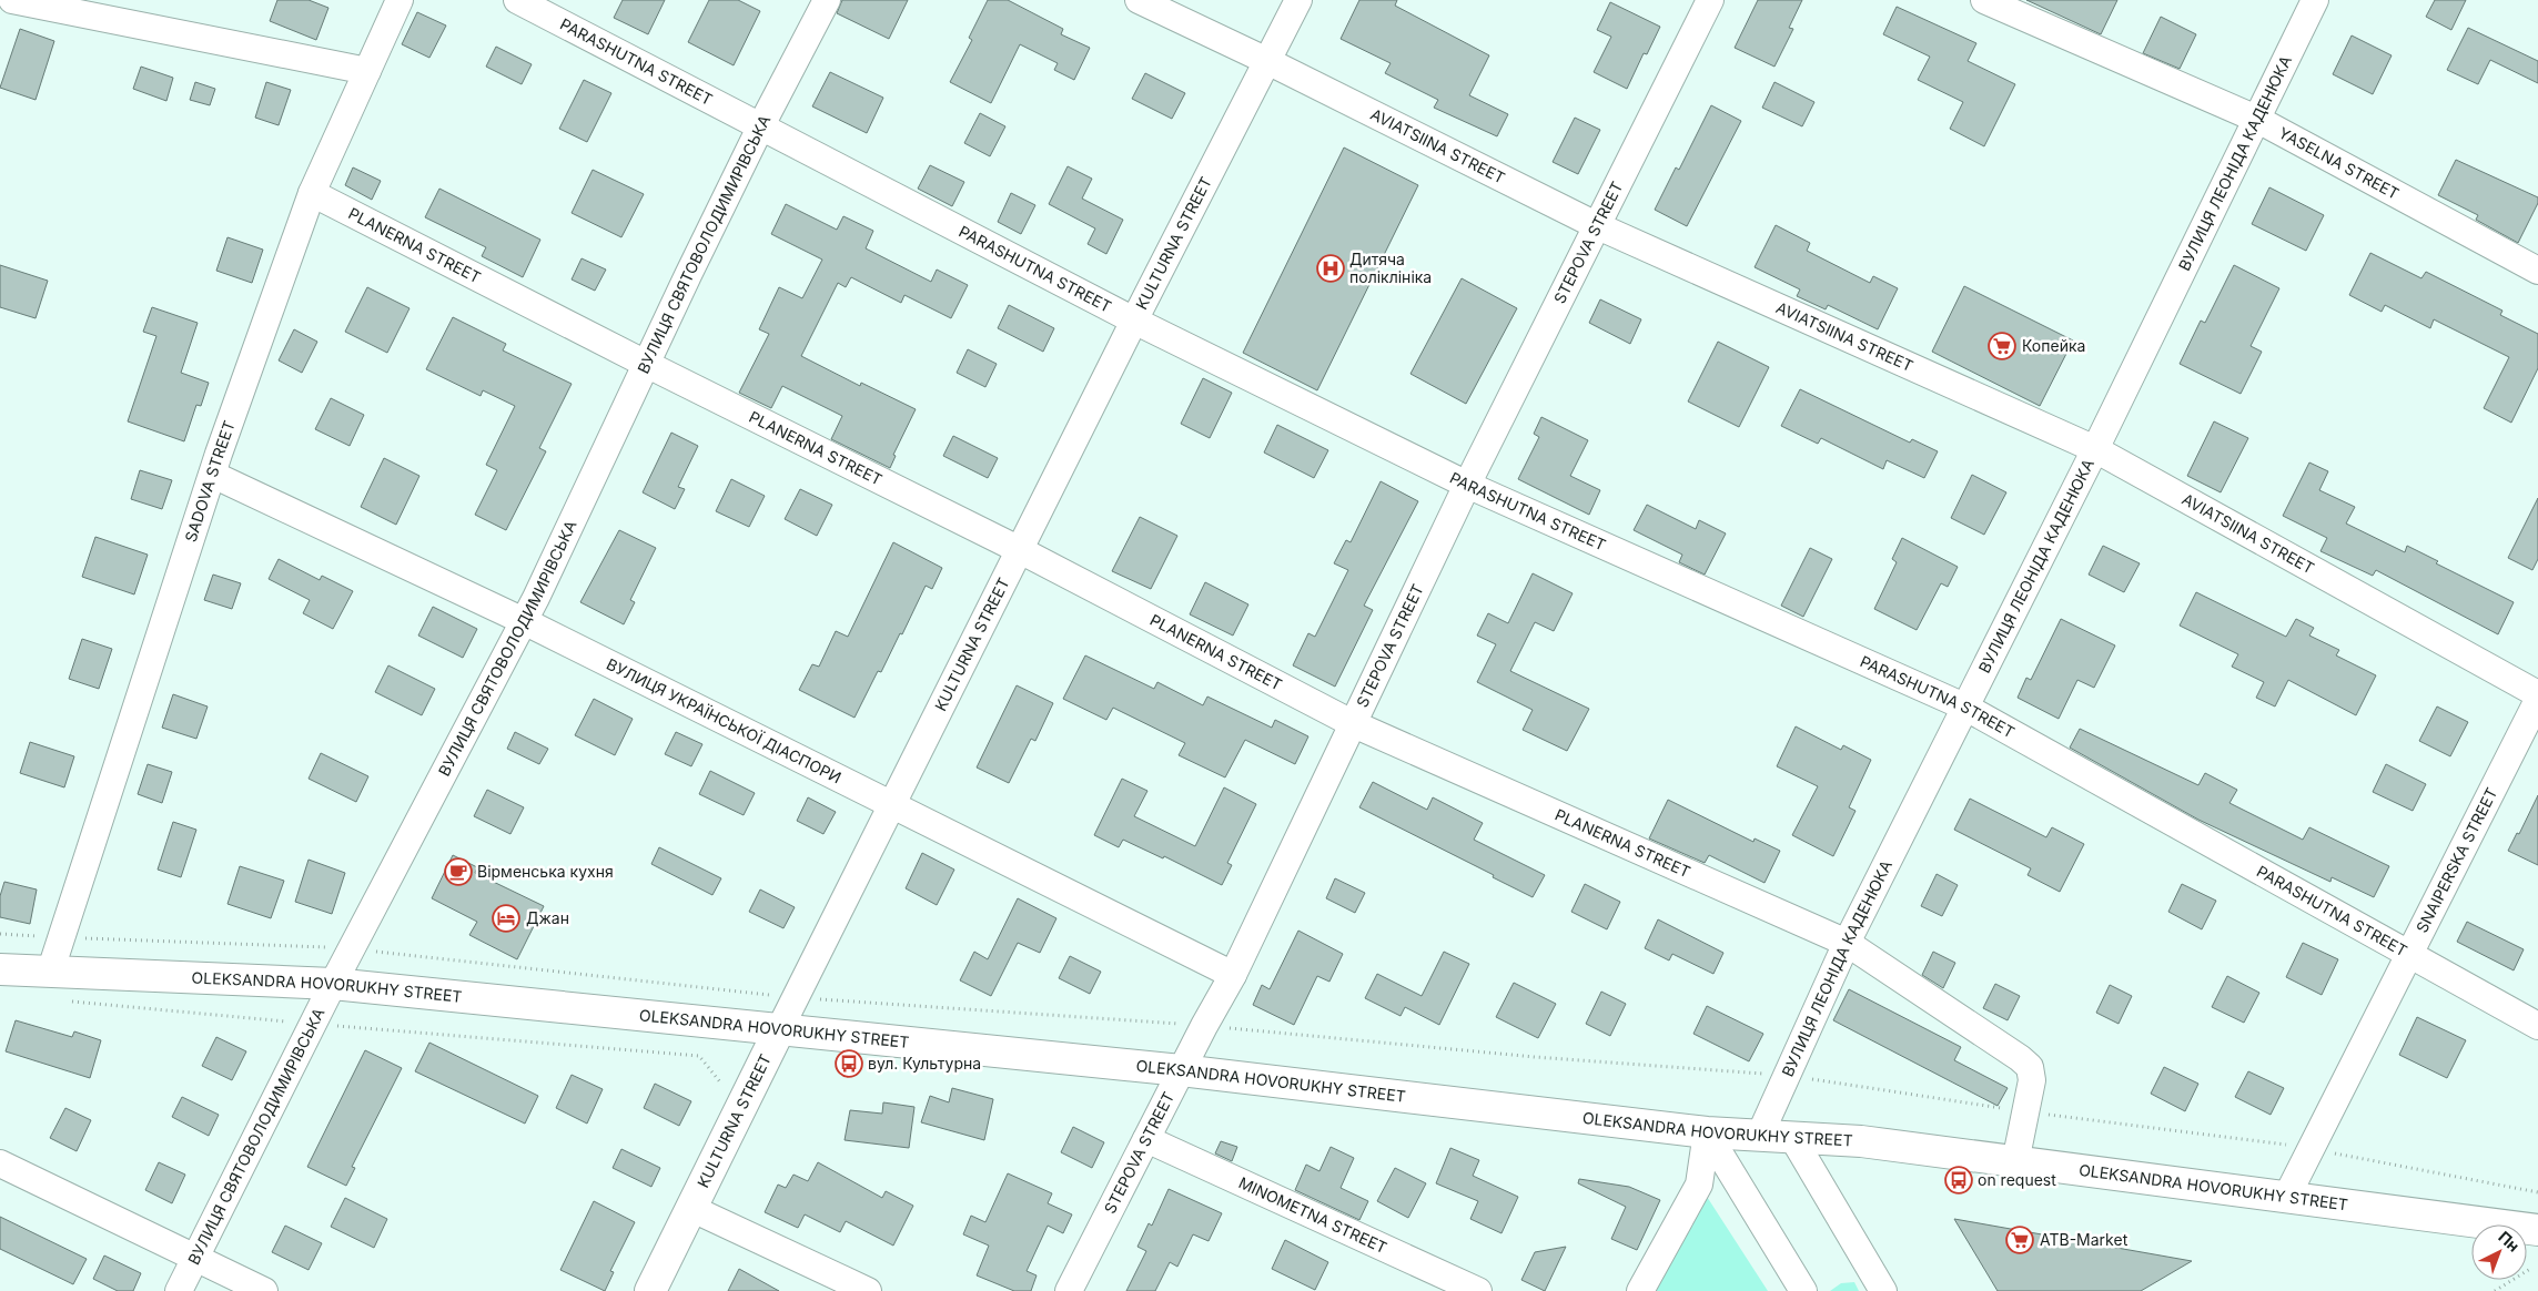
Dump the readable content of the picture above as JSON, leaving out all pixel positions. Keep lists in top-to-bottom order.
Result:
{
  "streets": {
    "main road": ["KULTURNA STREET", "OLEKSANDRA HOVORUKHY STREET"],
    "street": [
      "PARASHUTNA STREET",
      "AVIATSIINA STREET",
      "ВУЛИЦЯ ЛЕОНІДА КАДЕНЮКА",
      "YASELNA STREET",
      "STEPOVA STREET",
      "ВУЛИЦЯ СВЯТОВОЛОДИМИРІВСЬКА",
      "PLANERNA STREET",
      "SADOVA STREET",
      "ВУЛИЦЯ УКРАЇНСЬКОЇ ДІАСПОРИ",
      "SNAIPERSKA STREET",
      "MINOMETNA STREET"
    ]
  },
  "crossings": [
    ["PARASHUTNA STREET", "ВУЛИЦЯ ЛЕОНІДА КАДЕНЮКА"],
    ["PARASHUTNA STREET", "KULTURNA STREET"],
    ["PARASHUTNA STREET", "STEPOVA STREET"],
    ["PARASHUTNA STREET", "ВУЛИЦЯ СВЯТОВОЛОДИМИРІВСЬКА"],
    ["PARASHUTNA STREET", "SNAIPERSKA STREET"],
    ["AVIATSIINA STREET", "ВУЛИЦЯ ЛЕОНІДА КАДЕНЮКА"],
    ["AVIATSIINA STREET", "KULTURNA STREET"],
    ["AVIATSIINA STREET", "STEPOVA STREET"],
    ["ВУЛИЦЯ ЛЕОНІДА КАДЕНЮКА", "YASELNA STREET"],
    ["ВУЛИЦЯ ЛЕОНІДА КАДЕНЮКА", "PLANERNA STREET"],
    ["ВУЛИЦЯ ЛЕОНІДА КАДЕНЮКА", "OLEKSANDRA HOVORUKHY STREET"],
    ["KULTURNA STREET", "PLANERNA STREET"],
    ["KULTURNA STREET", "ВУЛИЦЯ УКРАЇНСЬКОЇ ДІАСПОРИ"],
    ["KULTURNA STREET", "OLEKSANDRA HOVORUKHY STREET"],
    ["STEPOVA STREET", "PLANERNA STREET"],
    ["STEPOVA STREET", "ВУЛИЦЯ УКРАЇНСЬКОЇ ДІАСПОРИ"],
    ["STEPOVA STREET", "OLEKSANDRA HOVORUKHY STREET"],
    ["STEPOVA STREET", "MINOMETNA STREET"],
    ["ВУЛИЦЯ СВЯТОВОЛОДИМИРІВСЬКА", "PLANERNA STREET"],
    ["ВУЛИЦЯ СВЯТОВОЛОДИМИРІВСЬКА", "ВУЛИЦЯ УКРАЇНСЬКОЇ ДІАСПОРИ"],
    ["ВУЛИЦЯ СВЯТОВОЛОДИМИРІВСЬКА", "OLEKSANDRA HOVORUKHY STREET"],
    ["PLANERNA STREET", "SADOVA STREET"],
    ["PLANERNA STREET", "OLEKSANDRA HOVORUKHY STREET"],
    ["SADOVA STREET", "ВУЛИЦЯ УКРАЇНСЬКОЇ ДІАСПОРИ"],
    ["SADOVA STREET", "OLEKSANDRA HOVORUKHY STREET"],
    ["SNAIPERSKA STREET", "OLEKSANDRA HOVORUKHY STREET"]
  ],
  "places": {
    "hospital": ["Дитяча поліклініка"],
    "supermarket": ["Копейка", "ATB-Market"],
    "cafe": ["Вірменська кухня"],
    "hotel": ["Джан"],
    "bus stop": ["вул. Культурна", "on request"]
  },
  "north": "top right"
}
